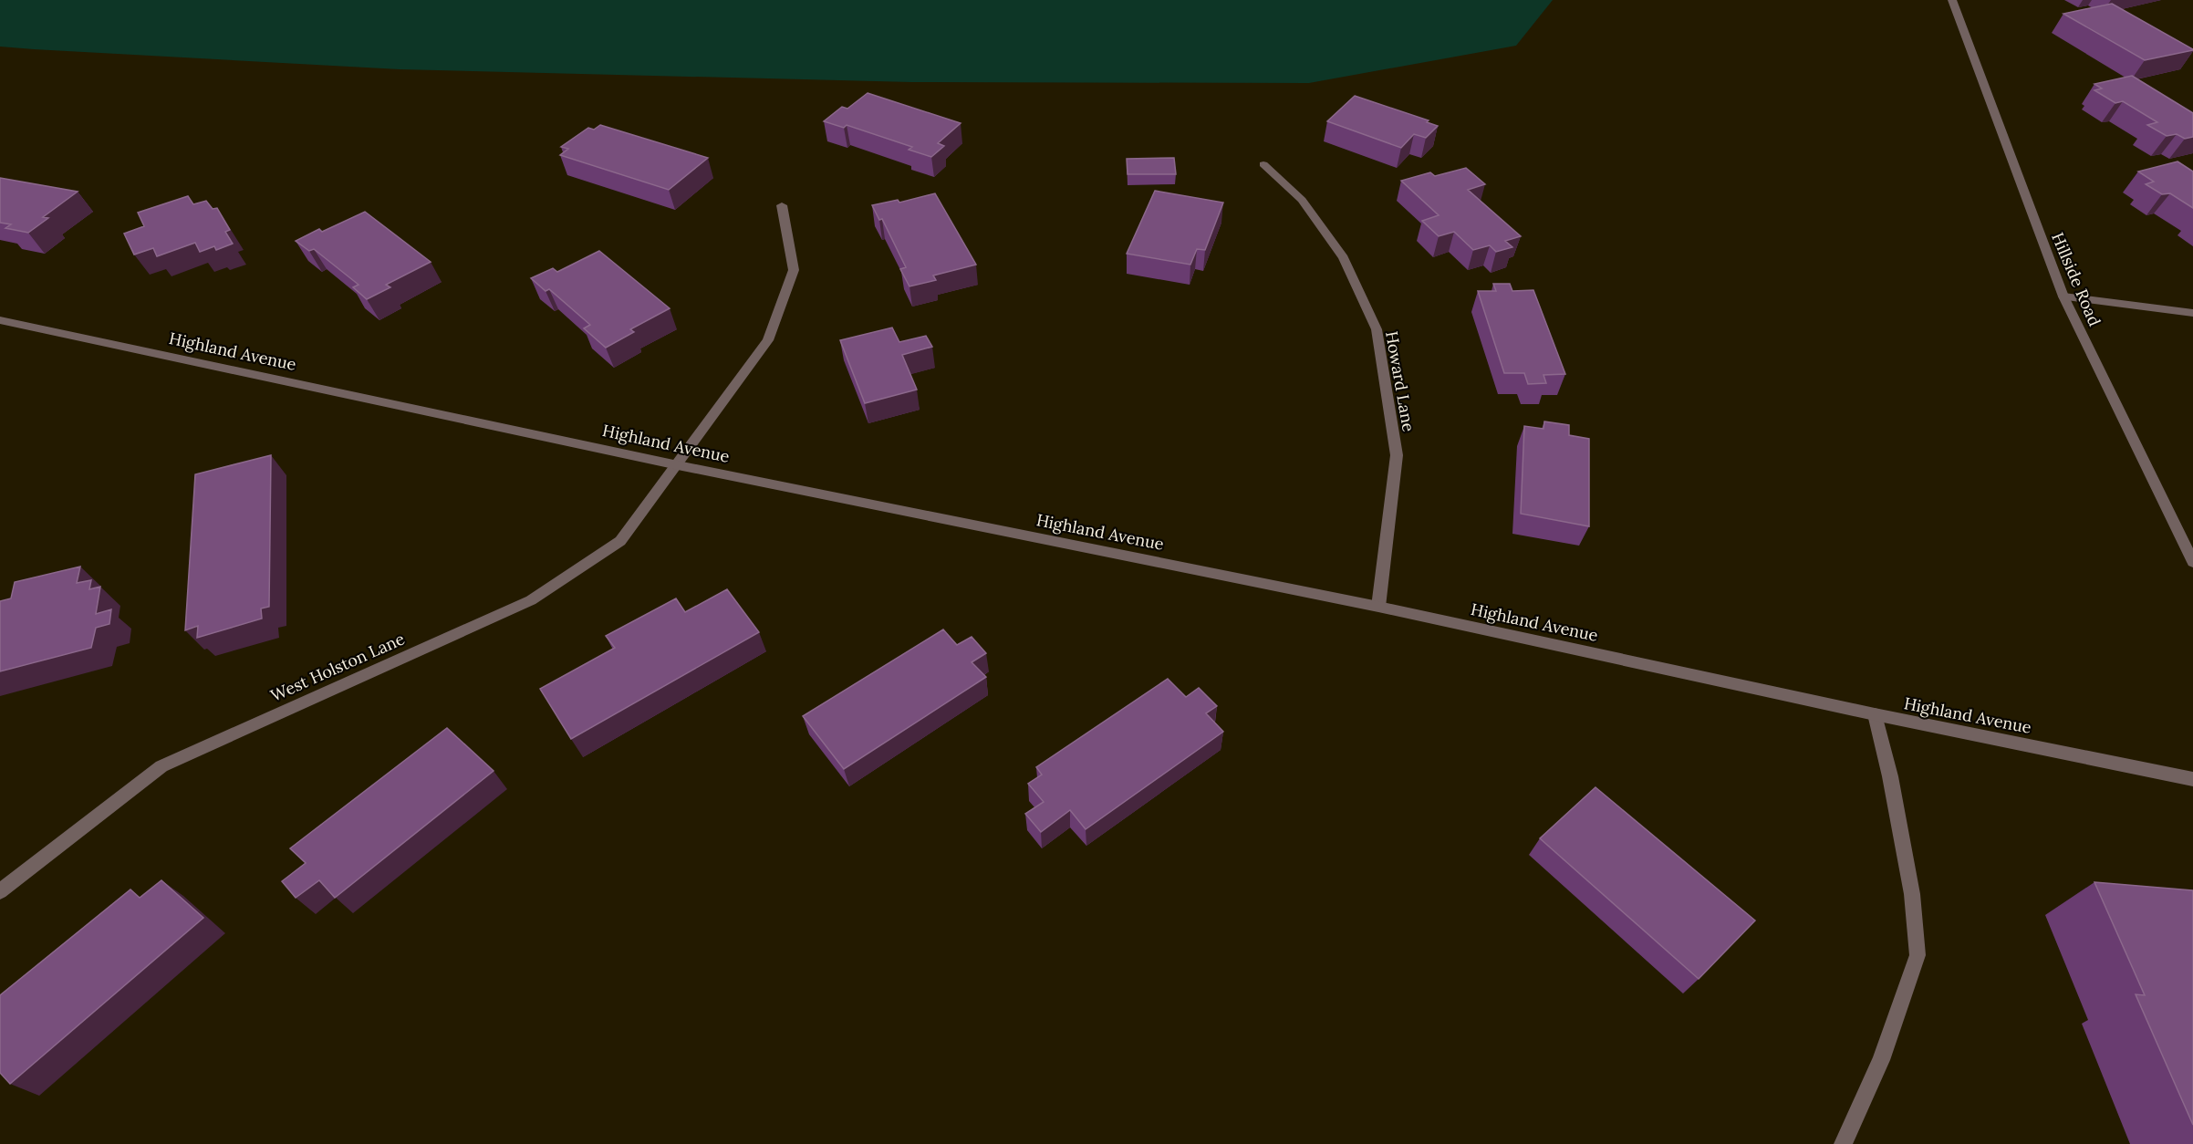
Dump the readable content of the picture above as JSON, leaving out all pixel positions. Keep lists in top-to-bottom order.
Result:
{
  "streets": {
    "street": [
      "Hillside Road",
      "Highland Avenue",
      "Howard Lane",
      "West Holston Lane"
    ]
  },
  "crossings": [
    ["Highland Avenue", "Howard Lane"],
    ["Highland Avenue", "West Holston Lane"]
  ]
}
